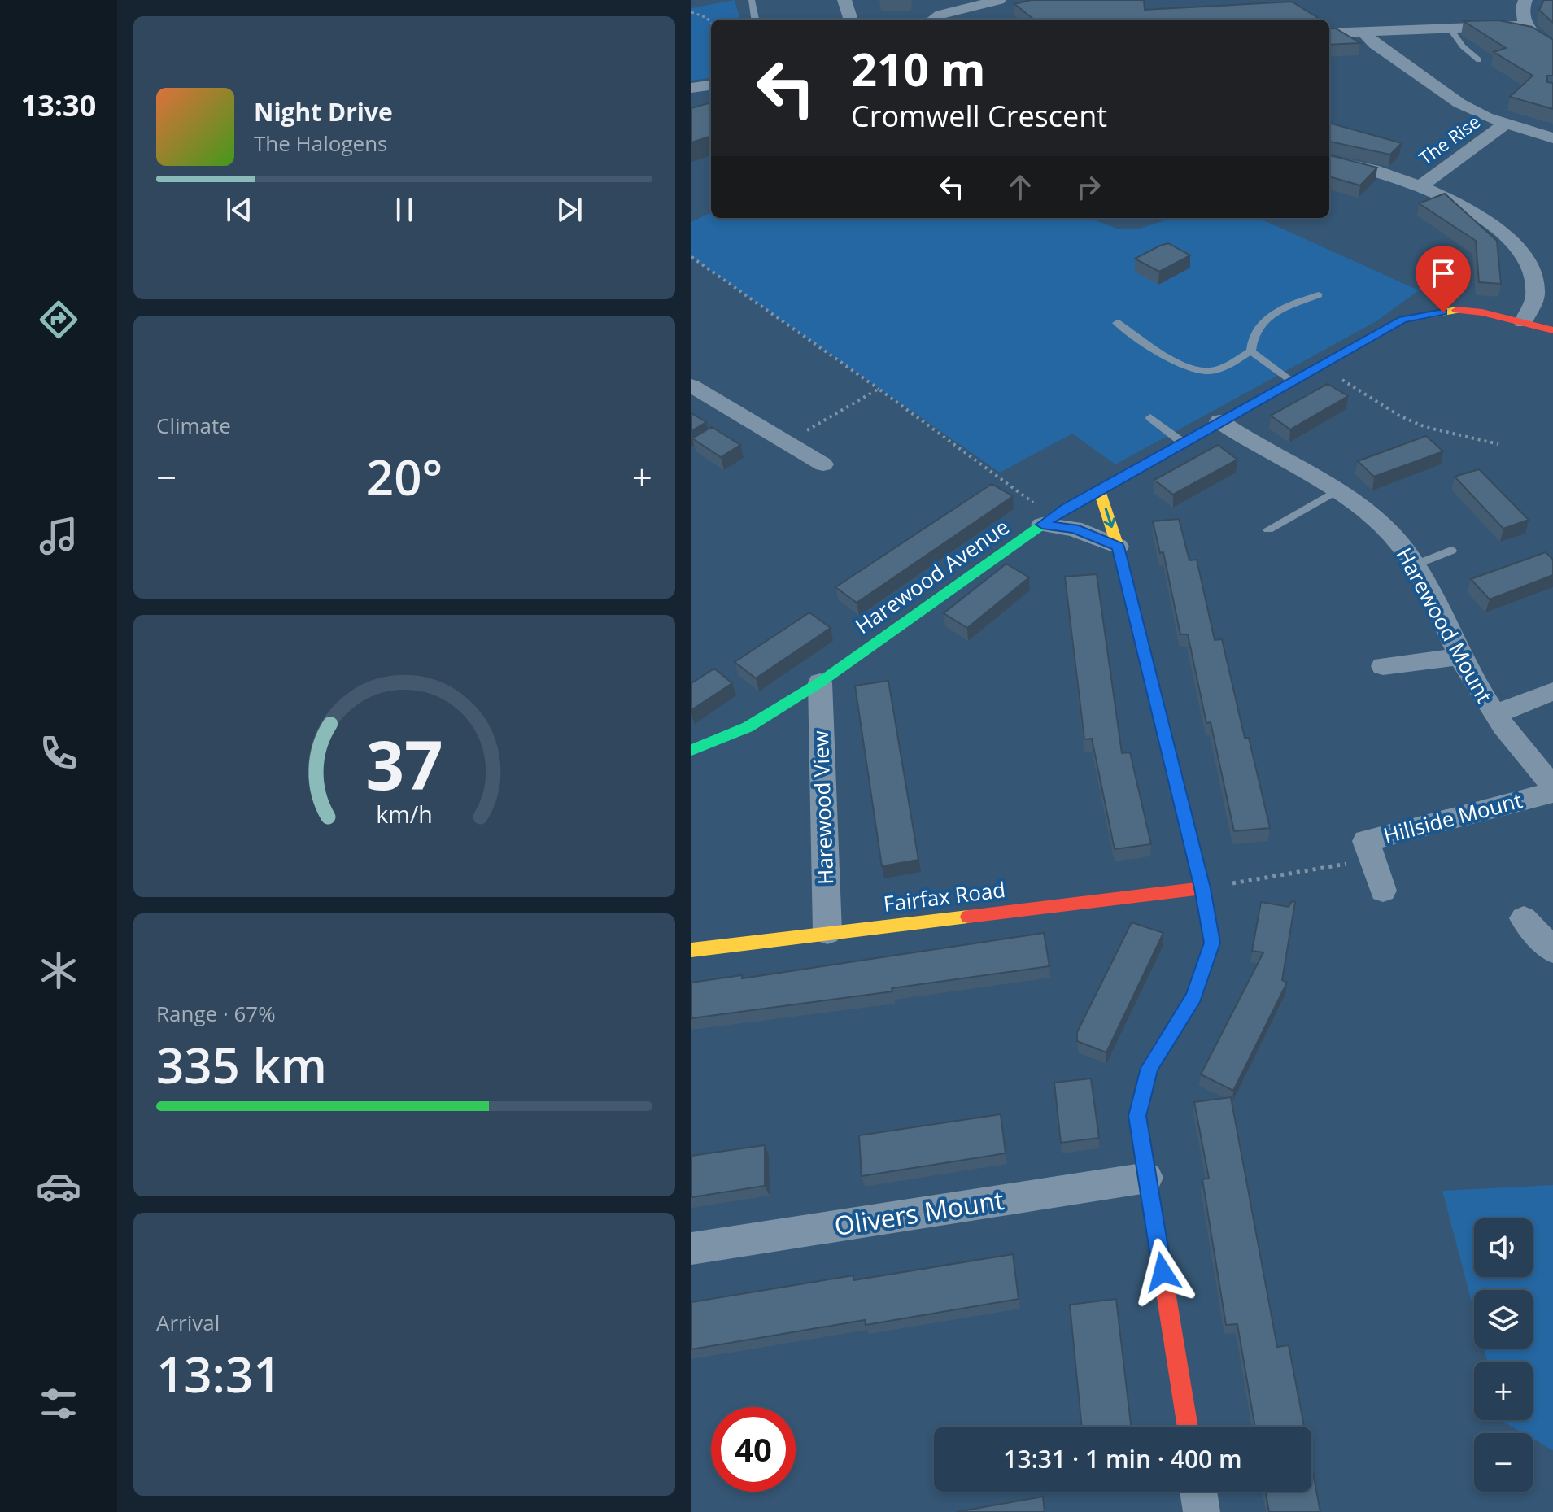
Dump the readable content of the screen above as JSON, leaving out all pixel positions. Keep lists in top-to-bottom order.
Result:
{
  "streets": {
    "street": [
      "The Rise",
      "Harewood Avenue",
      "Harewood Mount",
      "Harewood View",
      "Hillside Mount",
      "Fairfax Road",
      "Olivers Mount"
    ]
  },
  "crossings": [
    ["Harewood Avenue", "Harewood Mount"],
    ["Harewood Avenue", "Harewood View"],
    ["Harewood View", "Fairfax Road"]
  ],
  "page": {
    "tabs": "13:30",
    "turn": ["210 m", "Cromwell Crescent"],
    "song": ["Night Drive", "The Halogens"],
    "tile": [
      "Climate",
      ["Range · 67%", "335 km"],
      ["Arrival", "13:31"]
    ],
    "heat": ["−", "20°", "+"],
    "map_buttons": ["+", "−"],
    "limit": "40",
    "trip": "13:31 · 1 min · 400 m",
    "gauge": ["37", "km/h"]
  }
}
